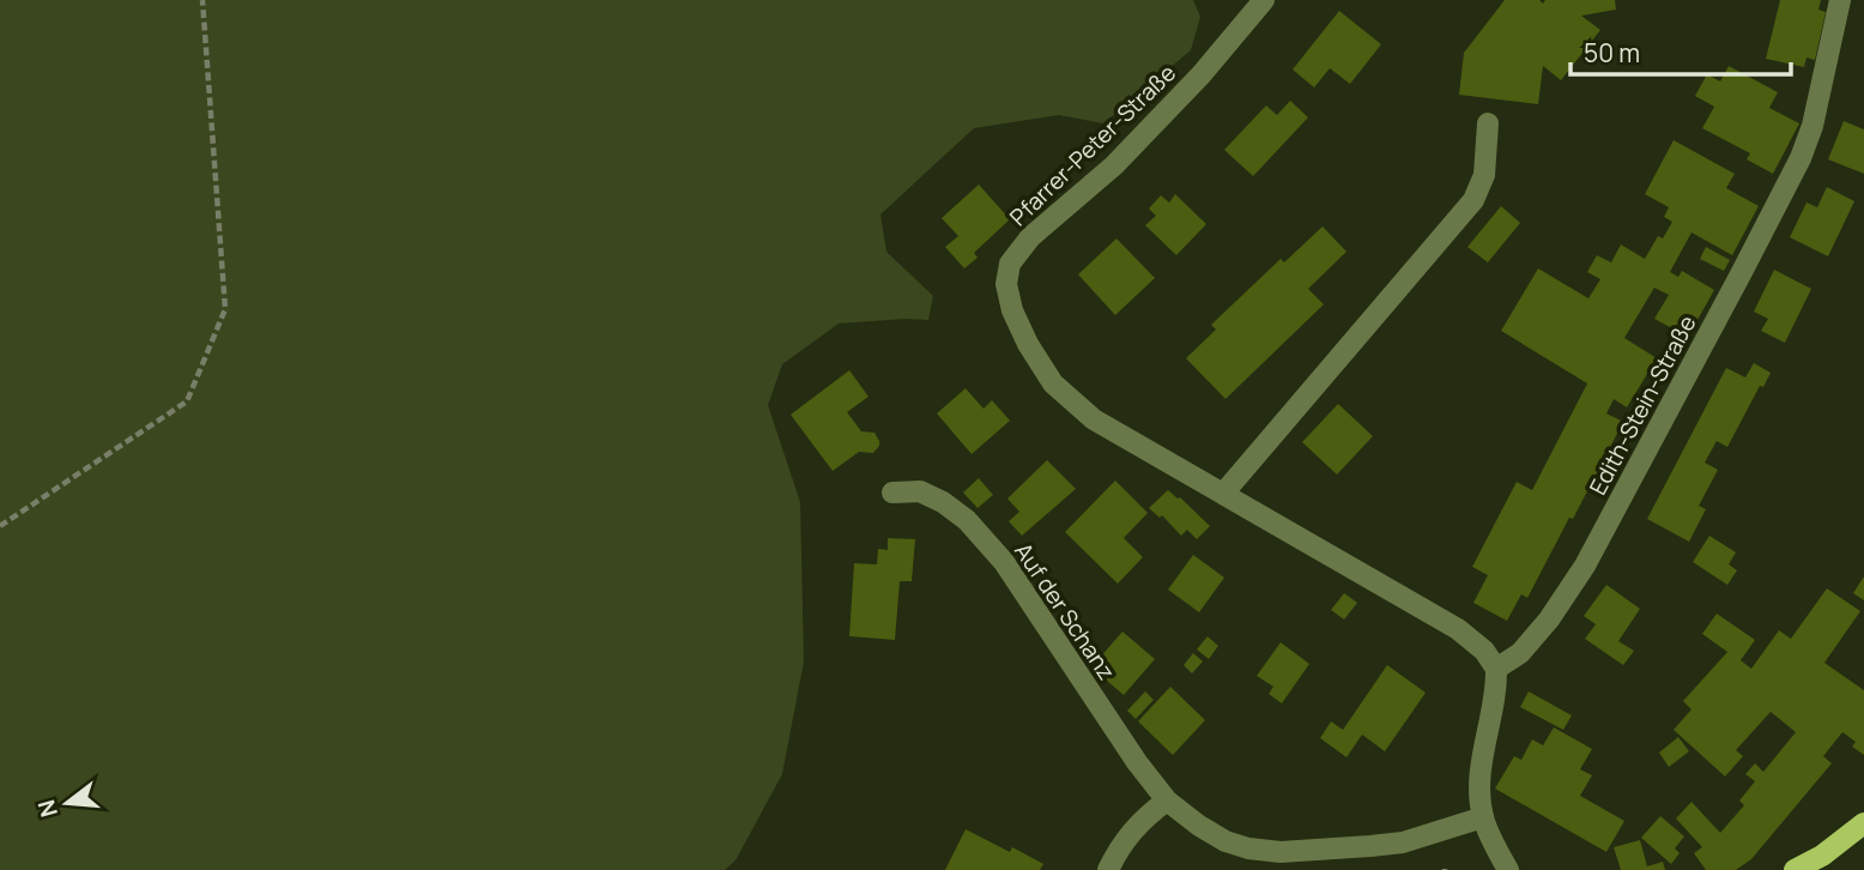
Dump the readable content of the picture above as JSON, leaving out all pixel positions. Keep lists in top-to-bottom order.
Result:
{
  "streets": {
    "street": ["Pfarrer-Peter-Straße", "Edith-Stein-Straße", "Auf der Schanz"]
  },
  "crossings": [
    ["Pfarrer-Peter-Straße", "Edith-Stein-Straße"]
  ],
  "scale_bar": "50 m",
  "north": "left"
}
